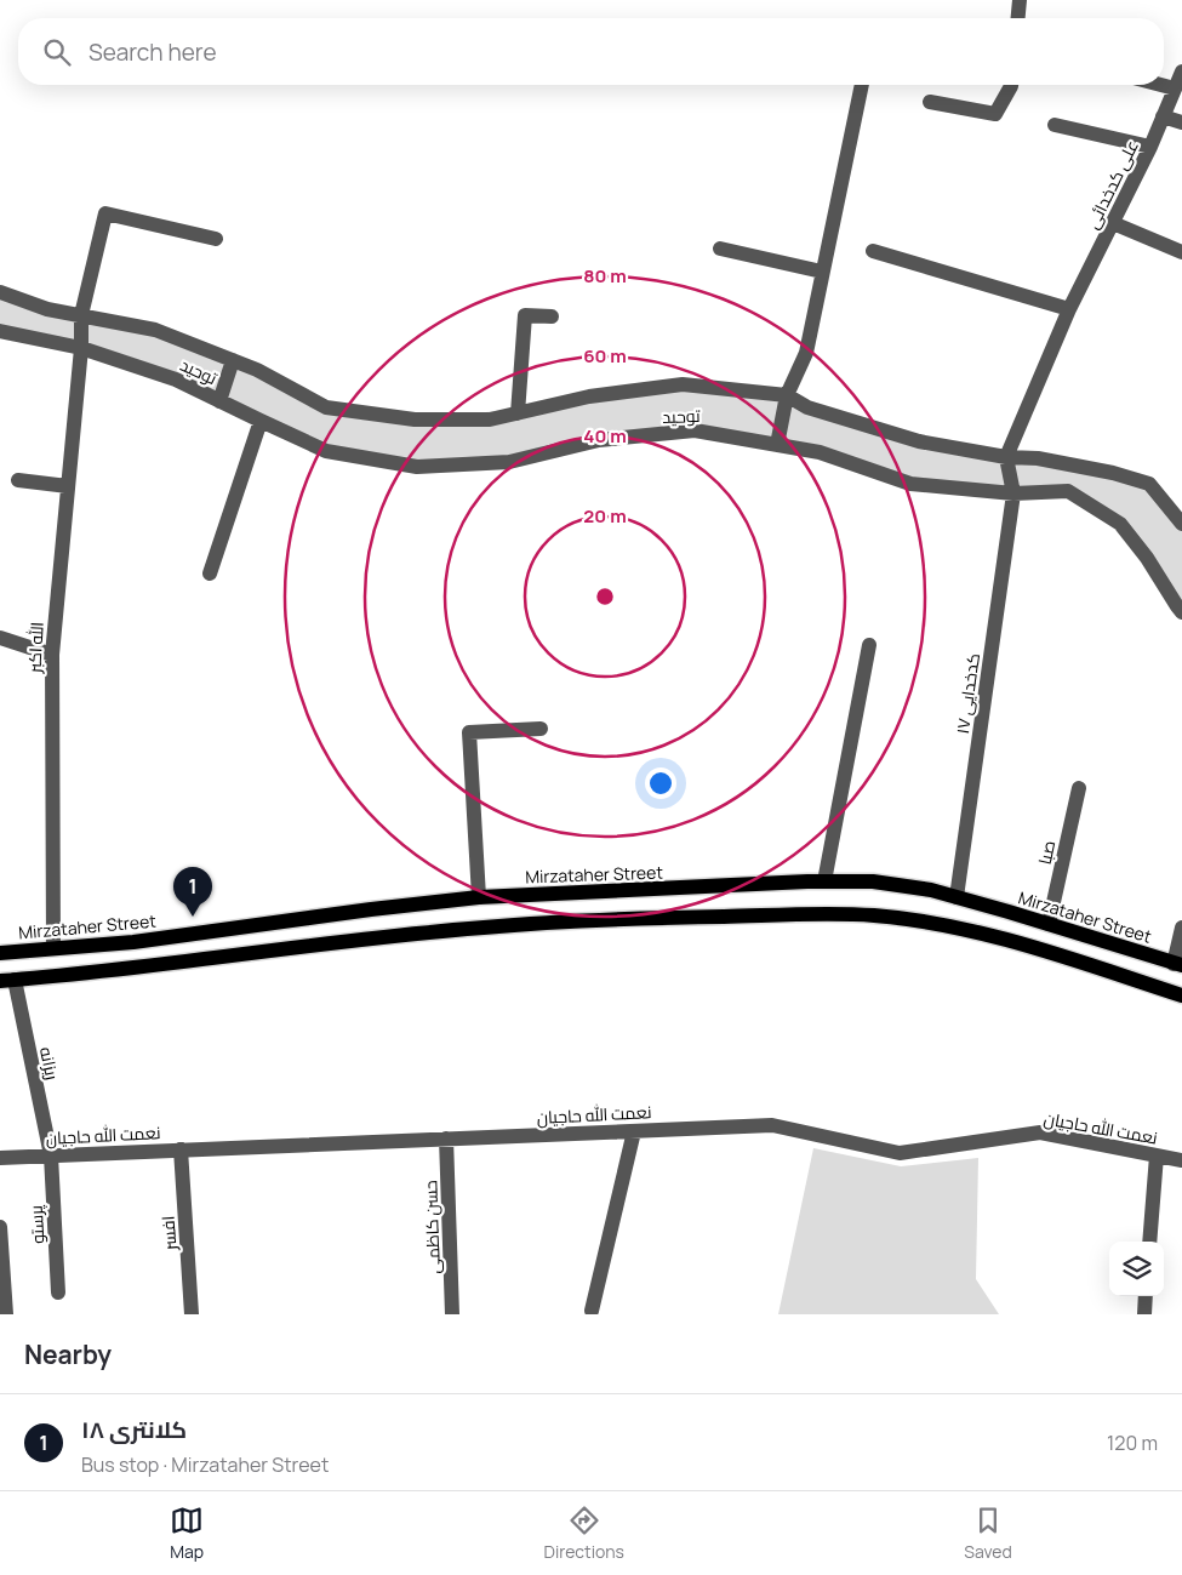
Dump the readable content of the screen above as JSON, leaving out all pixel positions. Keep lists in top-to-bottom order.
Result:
{
  "streets": {
    "main road": ["Mirzataher Street"],
    "street": [
      "علی کدخدائی",
      "توحید",
      "الله اکبر",
      "کدخدایی ۱۷",
      "صبا",
      "ریزانه",
      "نعمت الله حاجیان",
      "پرستو",
      "حسن کاظمی",
      "افسر"
    ]
  },
  "crossings": [
    ["علی کدخدائی", "توحید"],
    ["علی کدخدائی", "کدخدایی ۱۷"],
    ["توحید", "الله اکبر"],
    ["توحید", "کدخدایی ۱۷"],
    ["الله اکبر", "Mirzataher Street"],
    ["کدخدایی ۱۷", "Mirzataher Street"],
    ["صبا", "Mirzataher Street"],
    ["ریزانه", "نعمت الله حاجیان"],
    ["ریزانه", "پرستو"],
    ["نعمت الله حاجیان", "پرستو"],
    ["نعمت الله حاجیان", "حسن کاظمی"],
    ["نعمت الله حاجیان", "افسر"]
  ],
  "page": {
    "search": "Search here",
    "pins": "1",
    "heading": "Nearby",
    "list": [
      {
        "mark": "1",
        "name": "کلانتری ۱۸",
        "note": "Bus stop · Mirzataher Street",
        "value": "120 m"
      }
    ],
    "nav": ["Map", "Directions", "Saved"]
  },
  "rings": [
    "80 m",
    "60 m",
    "40 m",
    "20 m"
  ]
}
